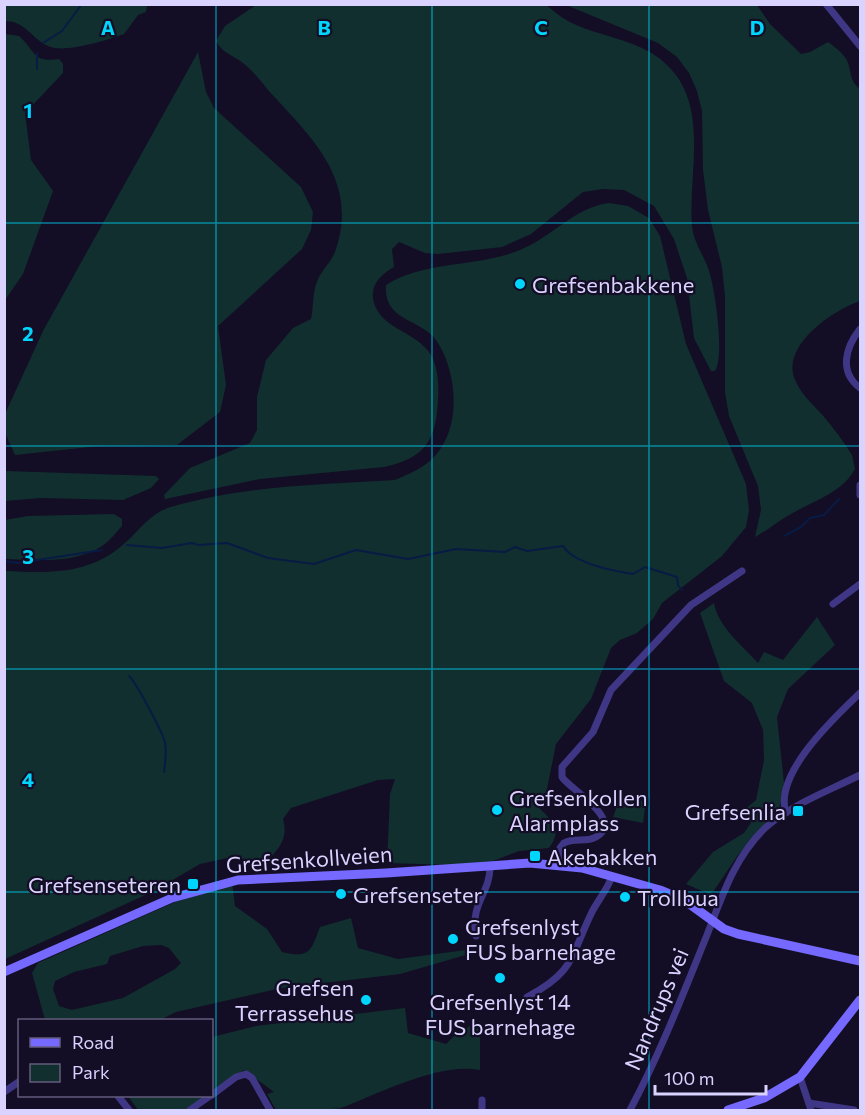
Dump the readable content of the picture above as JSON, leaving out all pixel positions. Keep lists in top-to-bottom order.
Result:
{
  "streets": {
    "street": ["Grefsenkollveien", "Nandrups vei"]
  },
  "crossings": [
    ["Grefsenkollveien", "Nandrups vei"]
  ],
  "places": {
    "other": [
      "Grefsenbakkene",
      "Grefsenkollen Alarmplass",
      "Grefsenseter",
      "Trollbua",
      "Grefsenlyst FUS barnehage",
      "Grefsenlyst 14 FUS barnehage",
      "Grefsen Terrassehus"
    ],
    "transit": ["Grefsenlia", "Akebakken", "Grefsenseteren"]
  },
  "legend": ["Road", "Park"],
  "scale_bar": "100 m",
  "grid": {
    "columns": [
      "A",
      "B",
      "C",
      "D"
    ],
    "rows": [
      "1",
      "2",
      "3",
      "4"
    ]
  }
}
